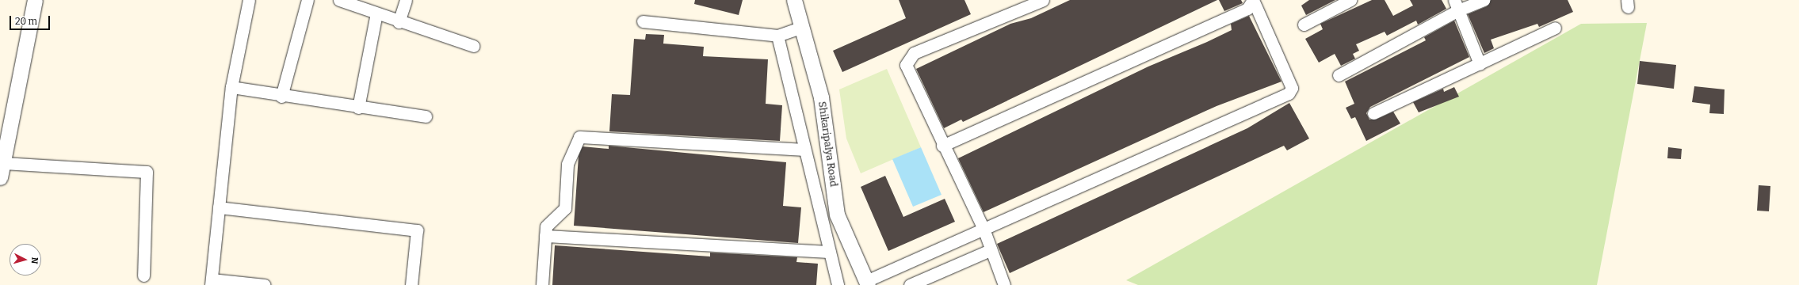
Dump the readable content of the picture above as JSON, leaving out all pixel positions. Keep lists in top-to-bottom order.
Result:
{
  "streets": {
    "street": ["Shikaripalya Road"]
  },
  "scale_bar": "20 m",
  "north": "right"
}
